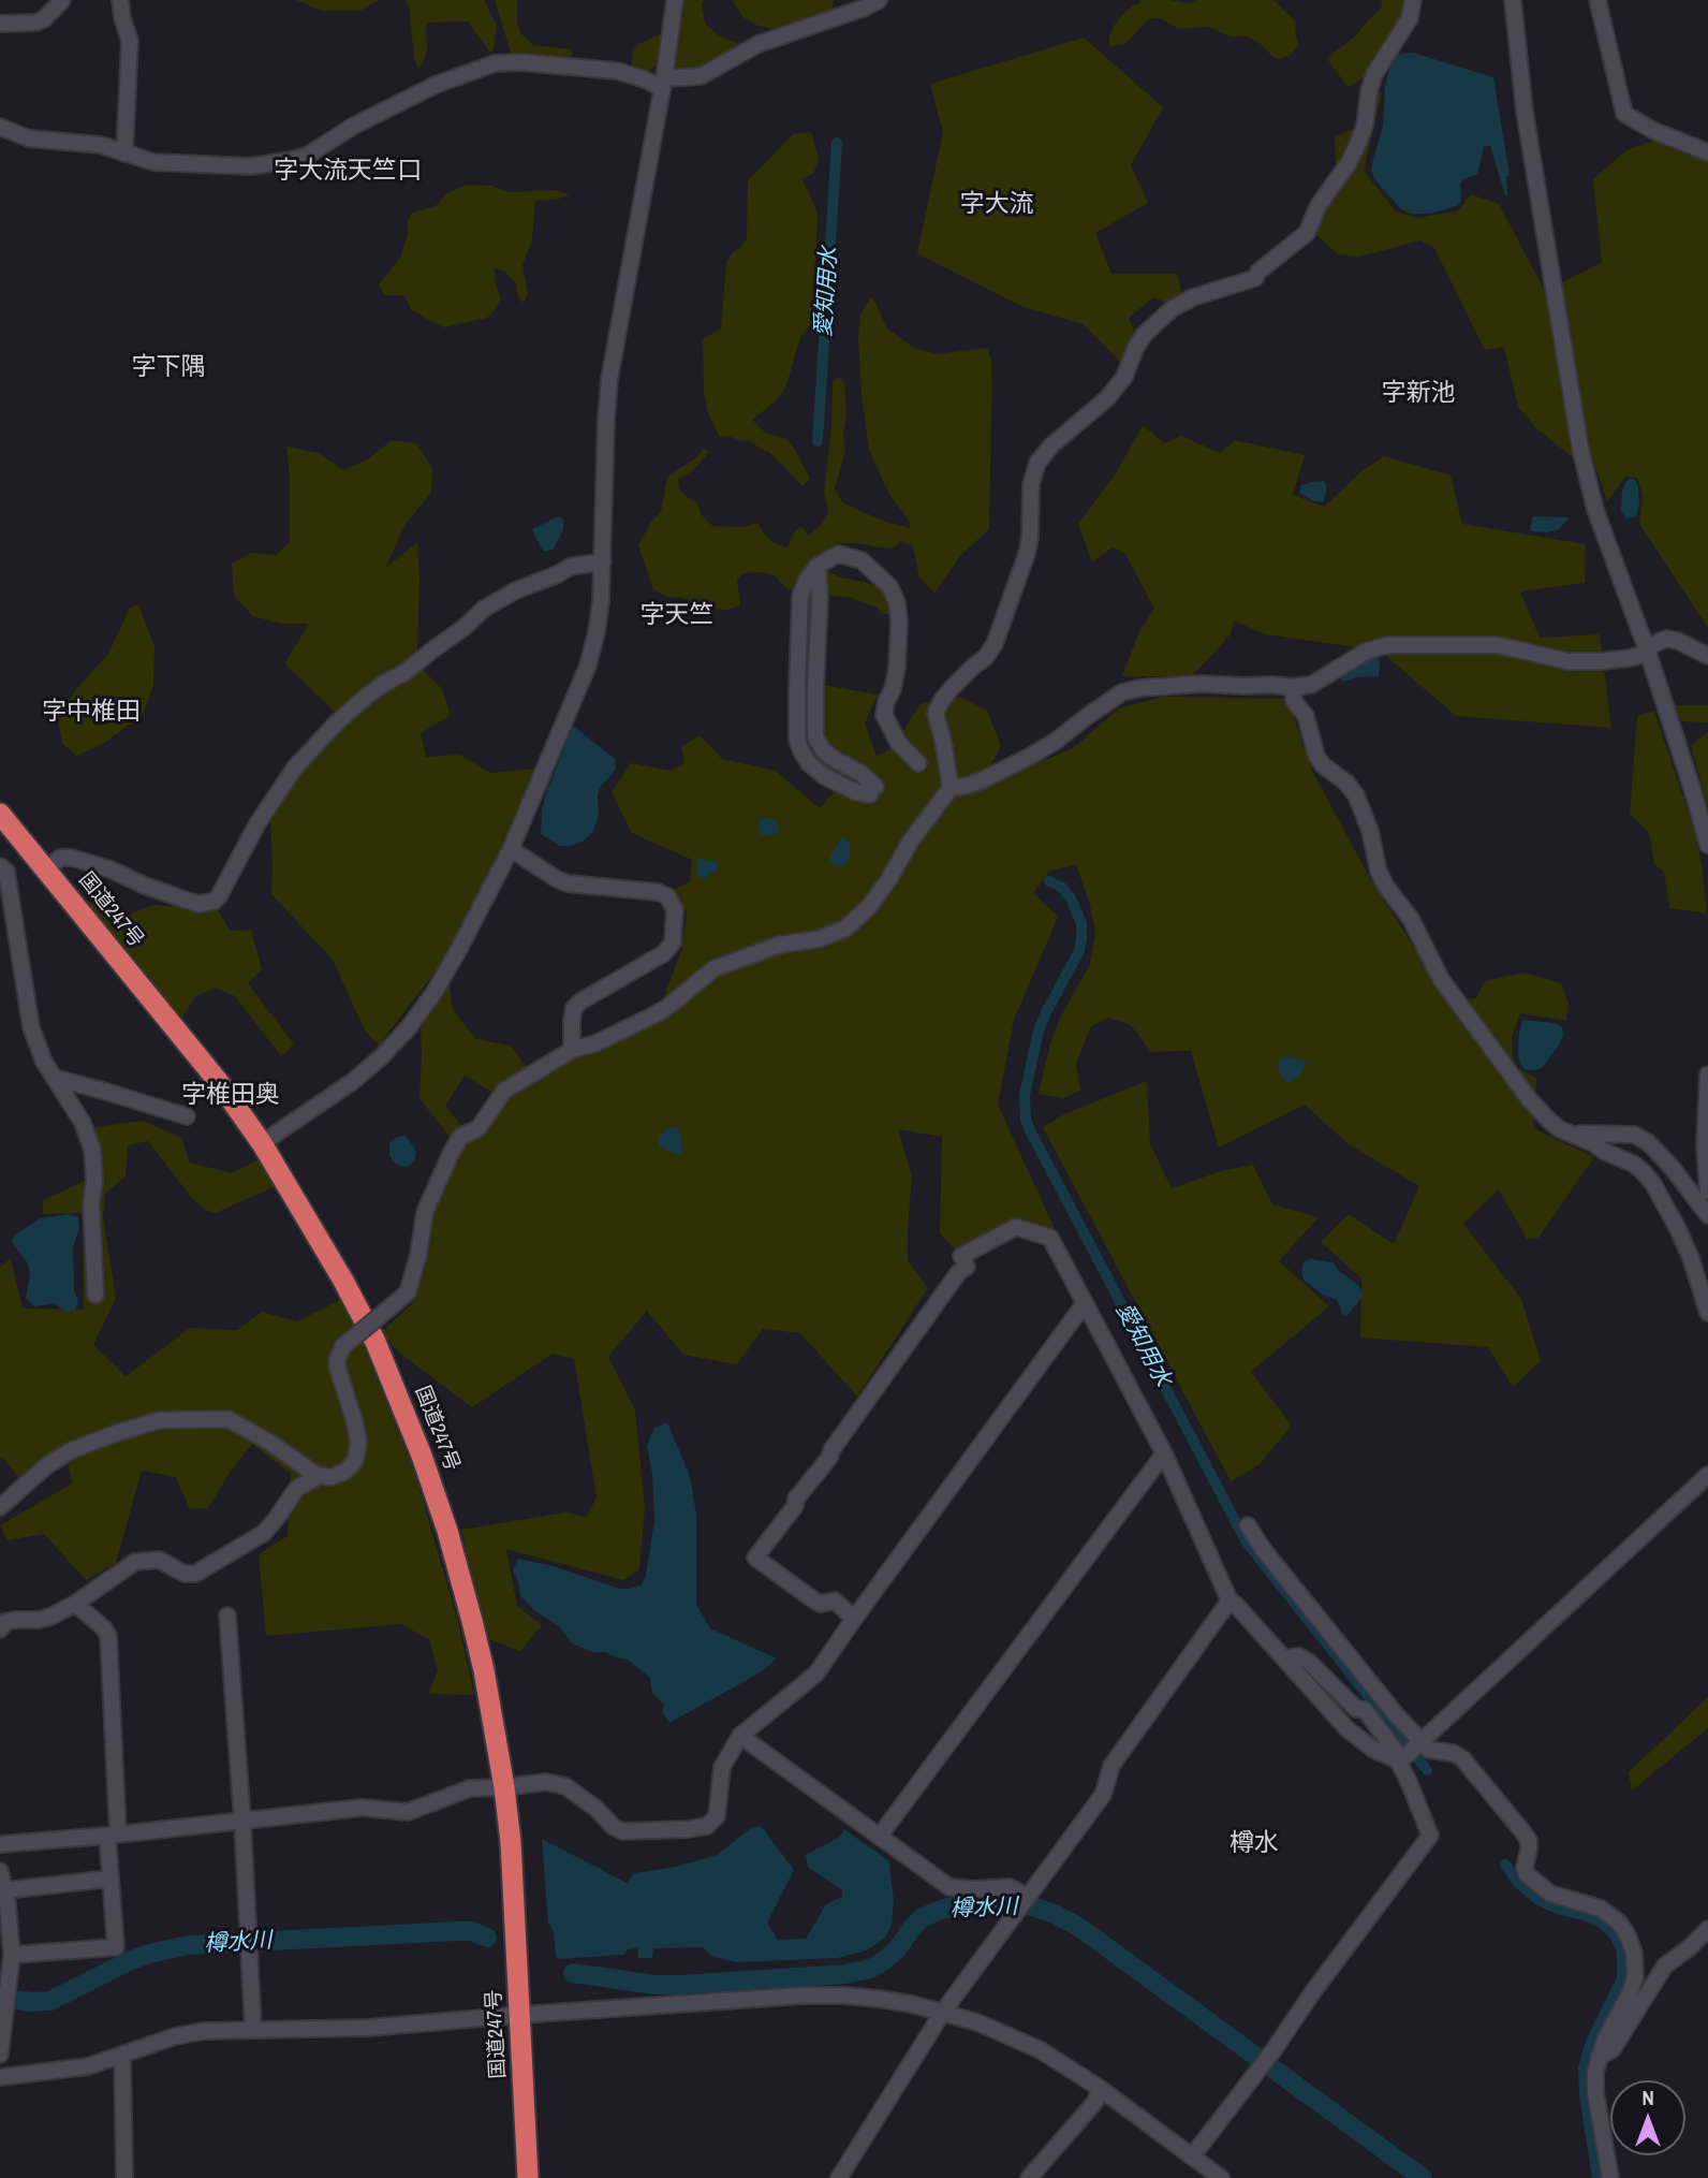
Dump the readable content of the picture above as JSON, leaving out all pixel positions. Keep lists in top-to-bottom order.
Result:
{
  "streets": {
    "highway": ["国道247号"]
  },
  "districts": [
    "字大流天竺口",
    "字大流",
    "字下隅",
    "字新池",
    "字天竺",
    "字中椎田",
    "字椎田奥",
    "樽水"
  ],
  "water": ["愛知用水", "樽水川"],
  "north": "top"
}
